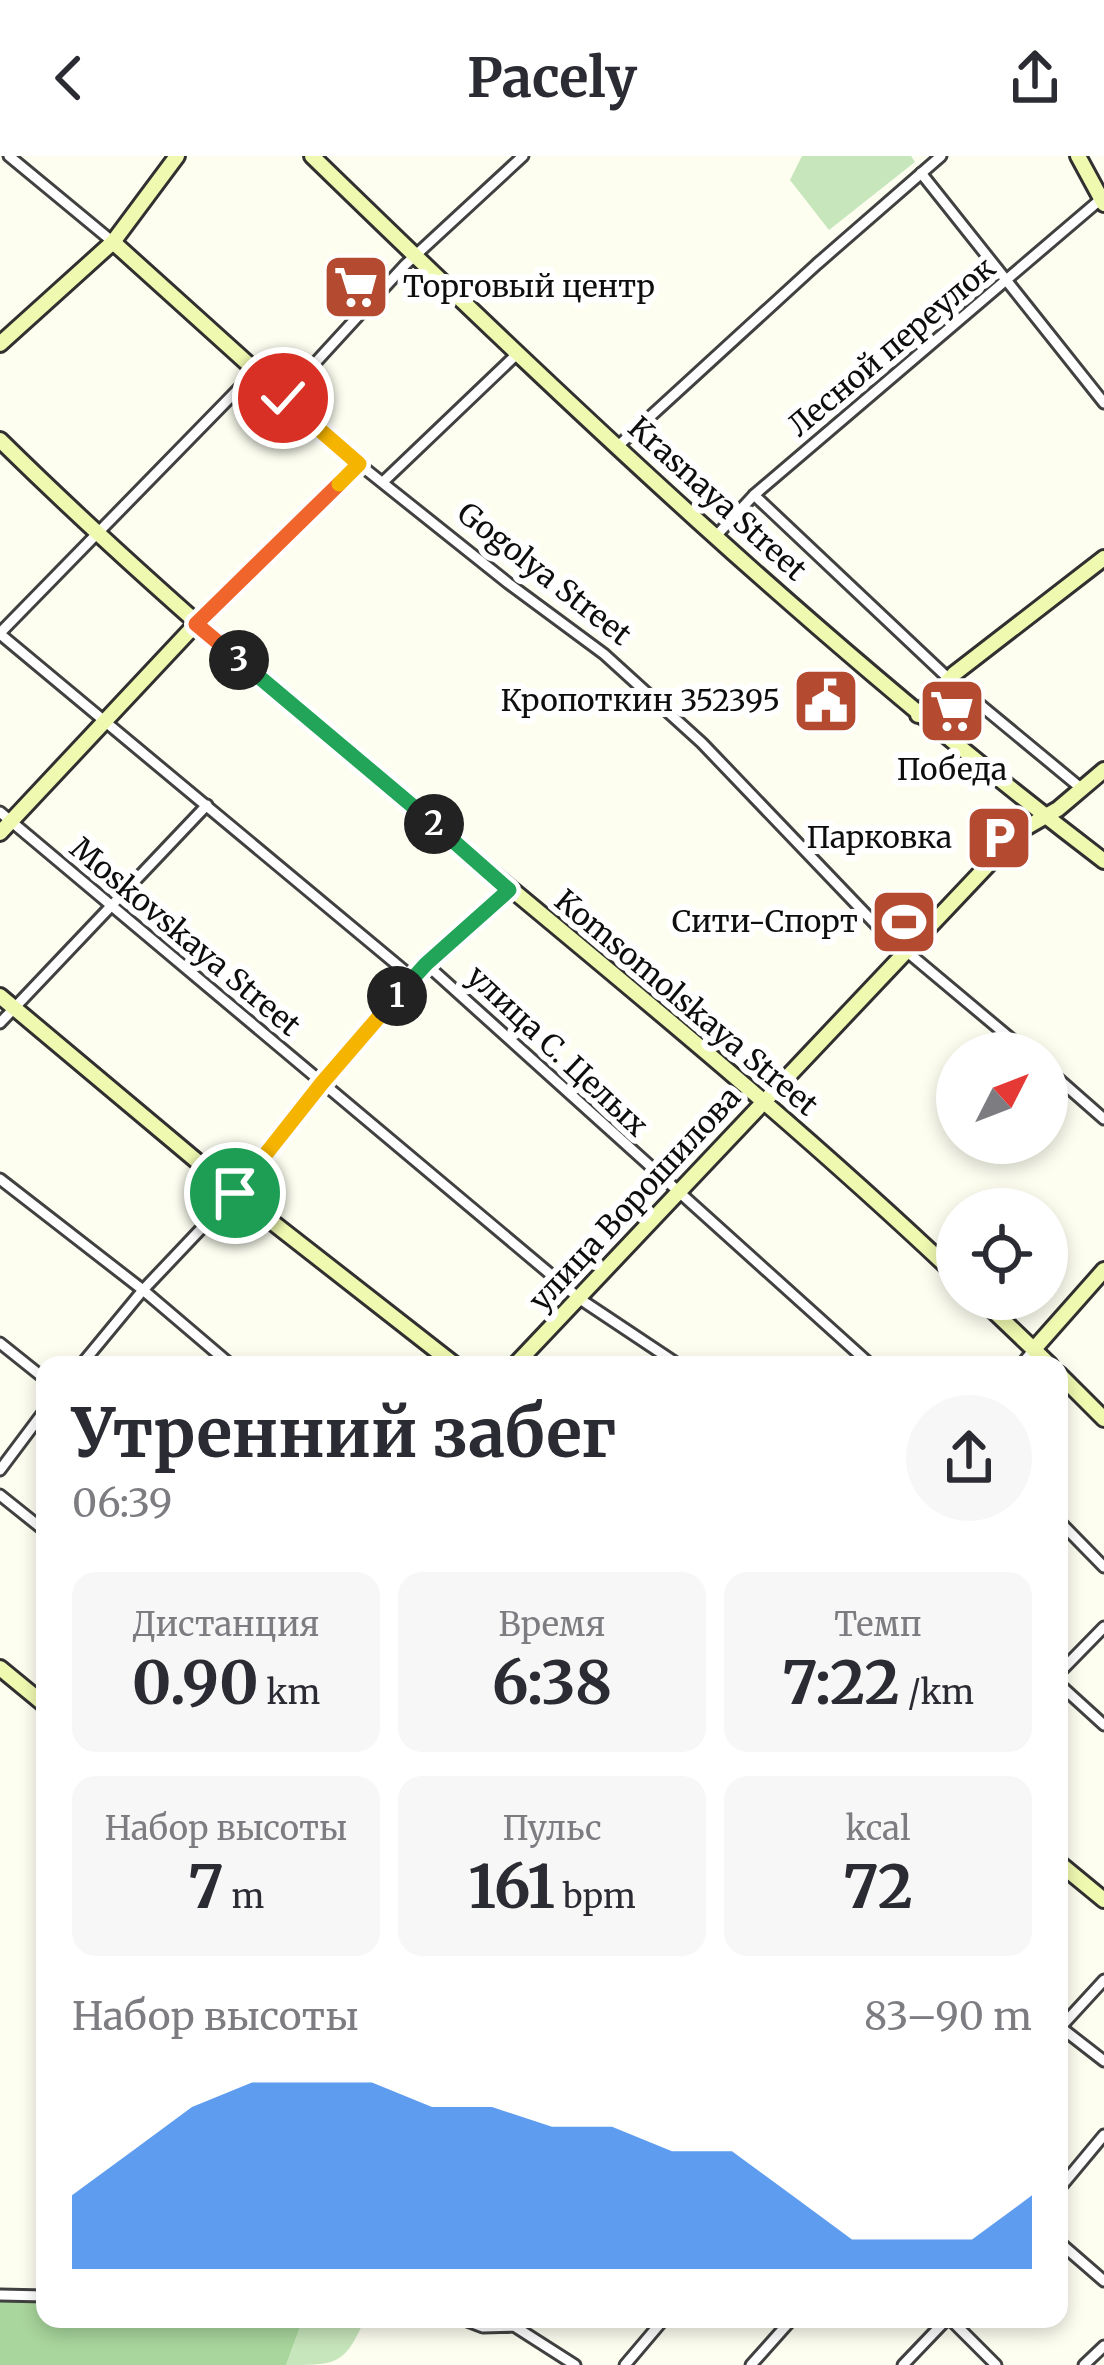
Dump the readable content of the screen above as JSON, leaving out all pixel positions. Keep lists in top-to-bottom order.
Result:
{
  "streets": {
    "main road": [
      "Krasnaya Street",
      "Gogolya Street",
      "Komsomolskaya Street",
      "улица Ворошилова"
    ],
    "street": ["Лесной переулок", "Moskovskaya Street", "улица С. Целых"]
  },
  "crossings": [
    ["Лесной переулок", "Krasnaya Street"],
    ["Krasnaya Street", "улица Ворошилова"],
    ["Gogolya Street", "улица Ворошилова"],
    ["Moskovskaya Street", "улица Ворошилова"],
    ["Komsomolskaya Street", "улица Ворошилова"],
    ["улица С. Целых", "улица Ворошилова"]
  ],
  "places": {
    "supermarket": ["Торговый центр", "Победа"],
    "public building": ["Кропоткин 352395"],
    "parking": ["Парковка"],
    "sports": ["Сити-Спорт"]
  },
  "north": "top right",
  "page": {
    "header": "Pacely",
    "pins": ["3", "2", "1"],
    "heading": ["Утренний забег", "06:39"],
    "stats": [
      ["Дистанция", "0.90 km"],
      ["Время", "6:38"],
      ["Темп", "7:22 /km"],
      ["Набор высоты", "7 m"],
      ["Пульс", "161 bpm"],
      ["kcal", "72"]
    ],
    "chart": ["Набор высоты", "83–90 m"]
  }
}
